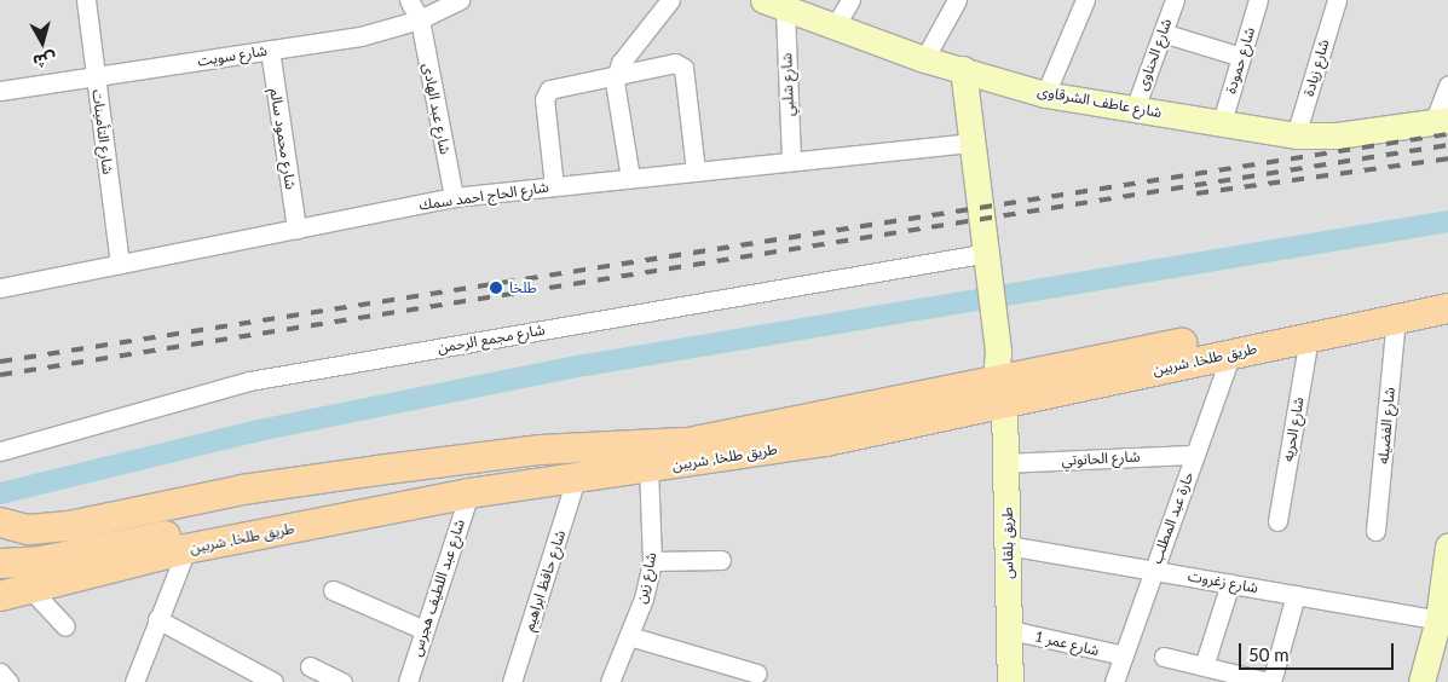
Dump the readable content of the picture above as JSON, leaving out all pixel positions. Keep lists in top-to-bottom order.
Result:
{
  "streets": {
    "main road": ["طريق طلخا, شربين"],
    "street": [
      "شارع الحناوى",
      "شارع سويت",
      "شارع حمودة",
      "شارع زيادة",
      "شارع شلبي",
      "شارع عاطف الشرقاوى",
      "شارع عبد الهادى",
      "شارع التأمينات",
      "شارع محمود سالم",
      "شارع الحاج احمد سمك",
      "شارع مجمع الرحمن",
      "شارع الفضيله",
      "شارع الحريه",
      "شارع الحانوتي",
      "حارة عبد المطلب",
      "طريق بلقاس",
      "شارع زين",
      "شارع حافظ ابراهيم",
      "شارع زغروت",
      "شارع عبد اللطيف هجرس",
      "شارع عمر 1"
    ]
  },
  "crossings": [
    ["شارع الحناوى", "شارع عاطف الشرقاوى"],
    ["شارع سويت", "شارع عبد الهادى"],
    ["شارع سويت", "شارع التأمينات"],
    ["شارع سويت", "شارع محمود سالم"],
    ["شارع حمودة", "شارع عاطف الشرقاوى"],
    ["شارع زيادة", "شارع عاطف الشرقاوى"],
    ["شارع شلبي", "شارع عاطف الشرقاوى"],
    ["شارع شلبي", "شارع الحاج احمد سمك"],
    ["شارع عبد الهادى", "شارع الحاج احمد سمك"],
    ["شارع التأمينات", "شارع الحاج احمد سمك"],
    ["شارع محمود سالم", "شارع الحاج احمد سمك"],
    ["طريق طلخا, شربين", "شارع الفضيله"],
    ["طريق طلخا, شربين", "شارع الحريه"],
    ["طريق طلخا, شربين", "حارة عبد المطلب"],
    ["طريق طلخا, شربين", "طريق بلقاس"],
    ["طريق طلخا, شربين", "شارع زين"],
    ["طريق طلخا, شربين", "شارع حافظ ابراهيم"],
    ["طريق طلخا, شربين", "شارع عبد اللطيف هجرس"],
    ["شارع الحانوتي", "حارة عبد المطلب"],
    ["شارع الحانوتي", "طريق بلقاس"],
    ["حارة عبد المطلب", "شارع زغروت"],
    ["حارة عبد المطلب", "شارع عمر 1"],
    ["طريق بلقاس", "شارع زغروت"],
    ["طريق بلقاس", "شارع عمر 1"]
  ],
  "places": ["طلخا"],
  "scale_bar": "50 m",
  "north": "bottom"
}
